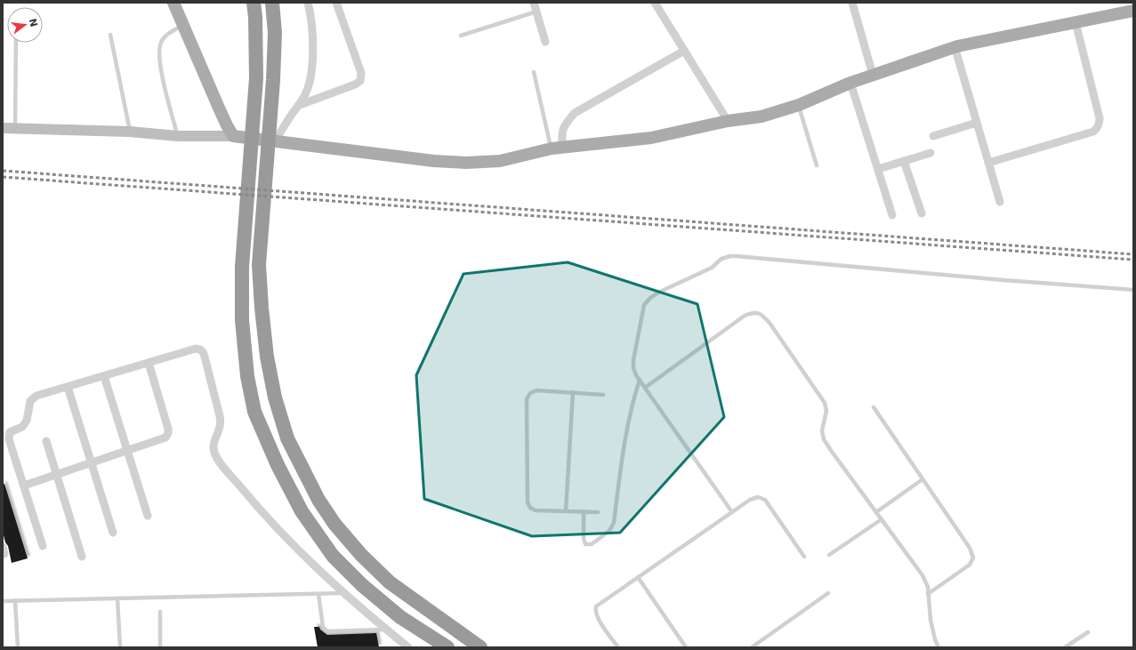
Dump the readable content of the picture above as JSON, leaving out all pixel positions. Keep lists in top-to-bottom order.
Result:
{
  "north": "right"
}
